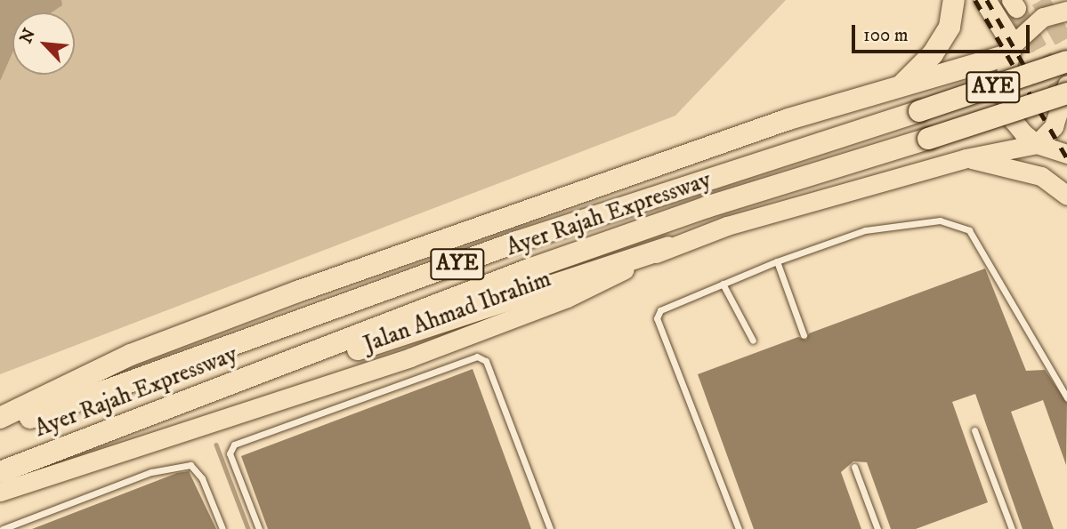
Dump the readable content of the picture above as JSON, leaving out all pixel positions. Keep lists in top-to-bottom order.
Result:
{
  "streets": {
    "highway": ["AYE", "Ayer Rajah Expressway"],
    "main road": ["Jalan Ahmad Ibrahim"]
  },
  "scale_bar": "100 m",
  "north": "top left"
}
